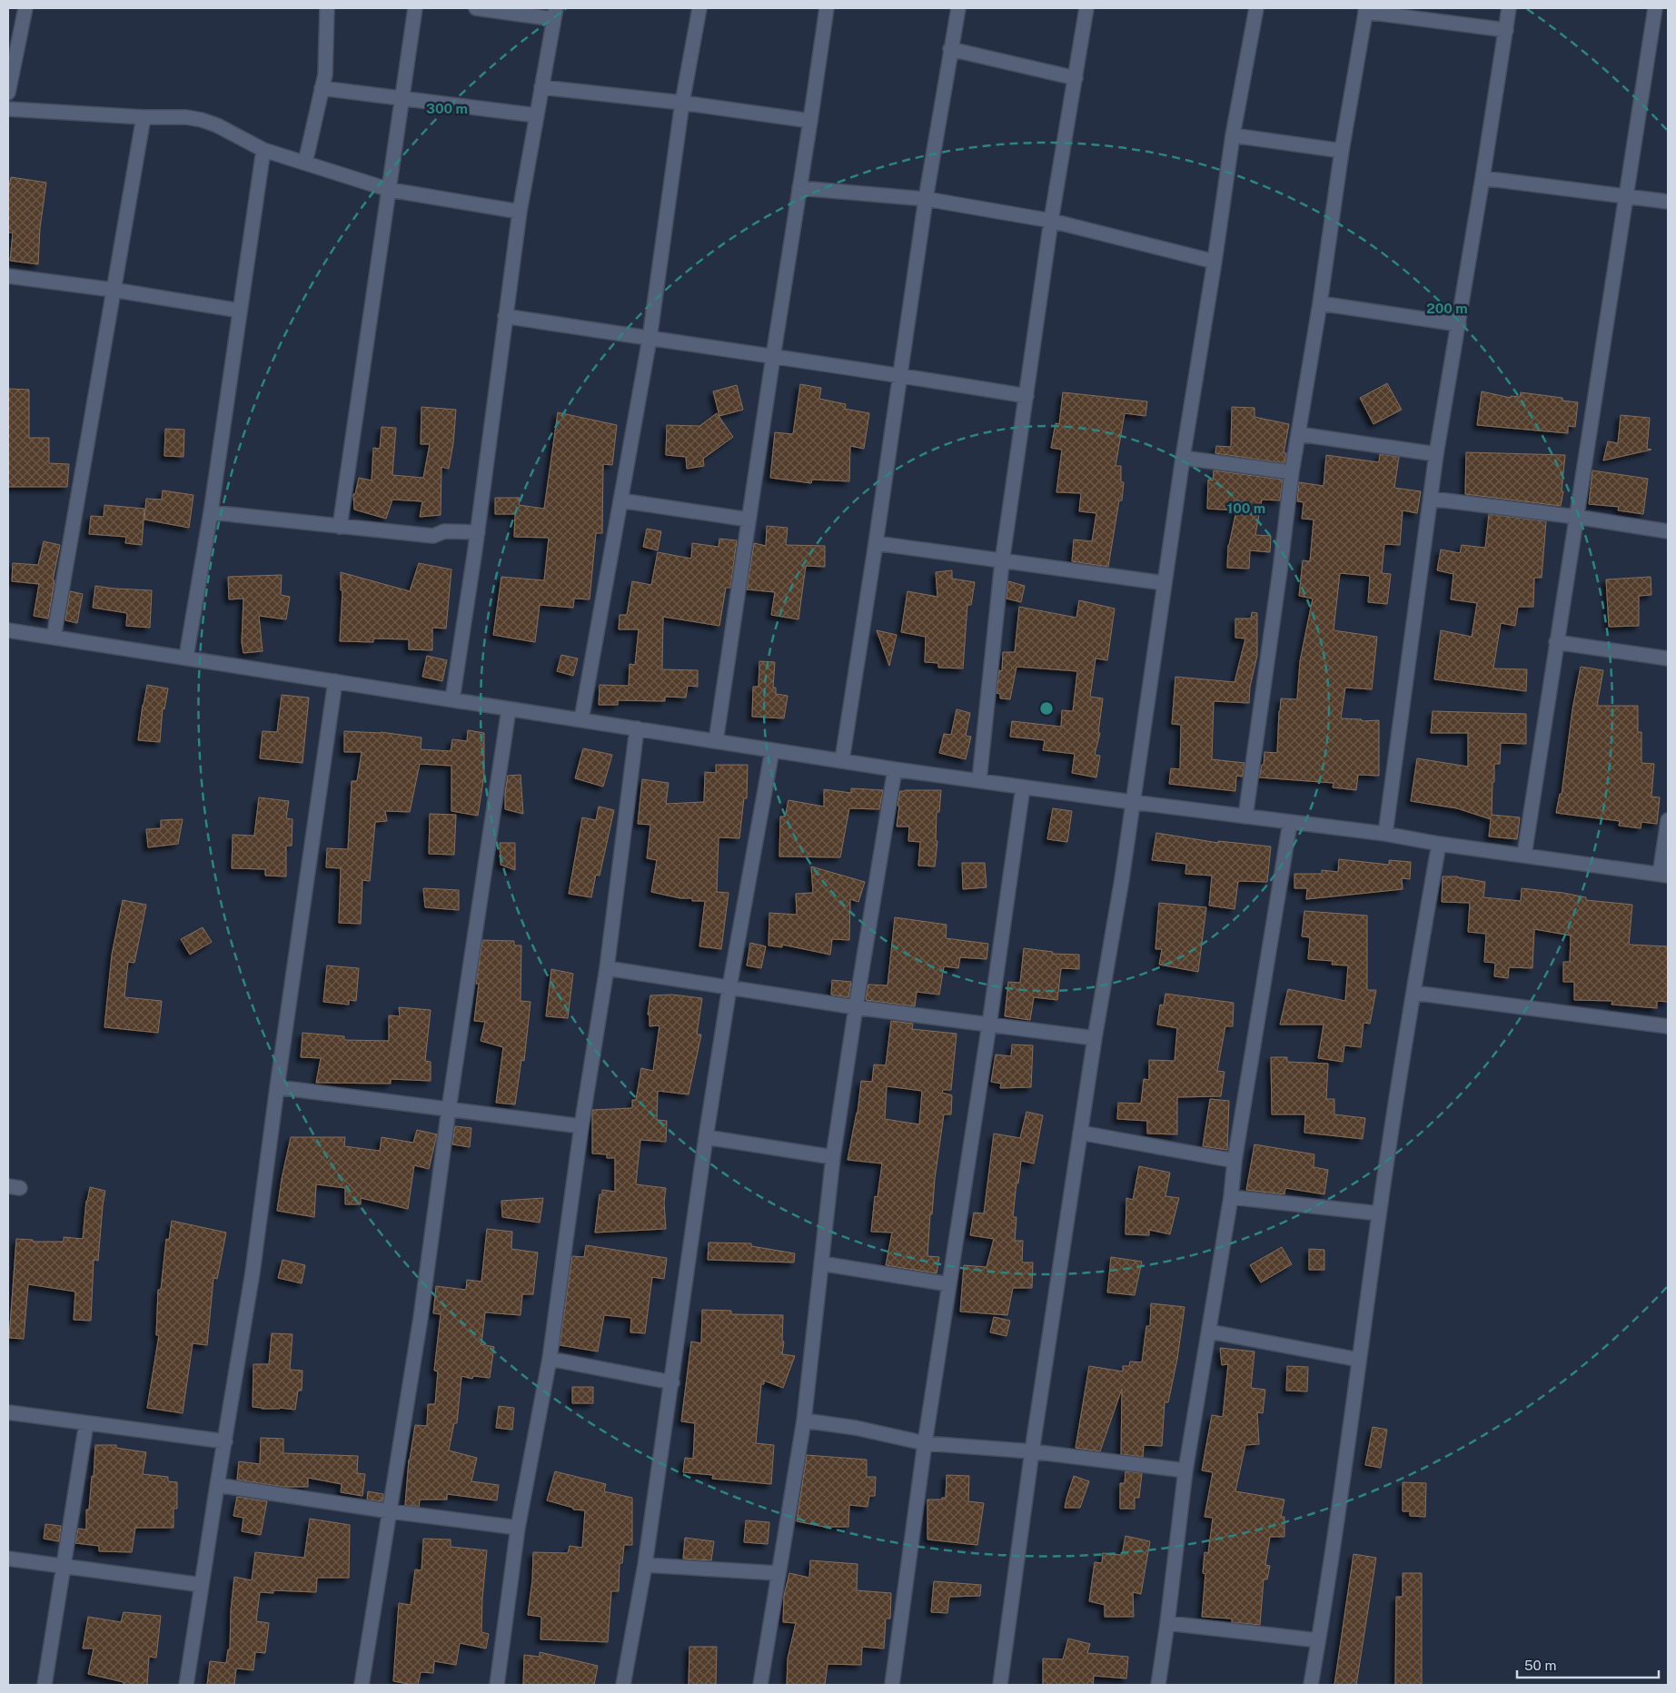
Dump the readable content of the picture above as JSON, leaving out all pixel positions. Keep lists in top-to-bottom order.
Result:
{
  "scale_bar": "50 m",
  "rings": ["300 m", "200 m", "100 m"]
}
